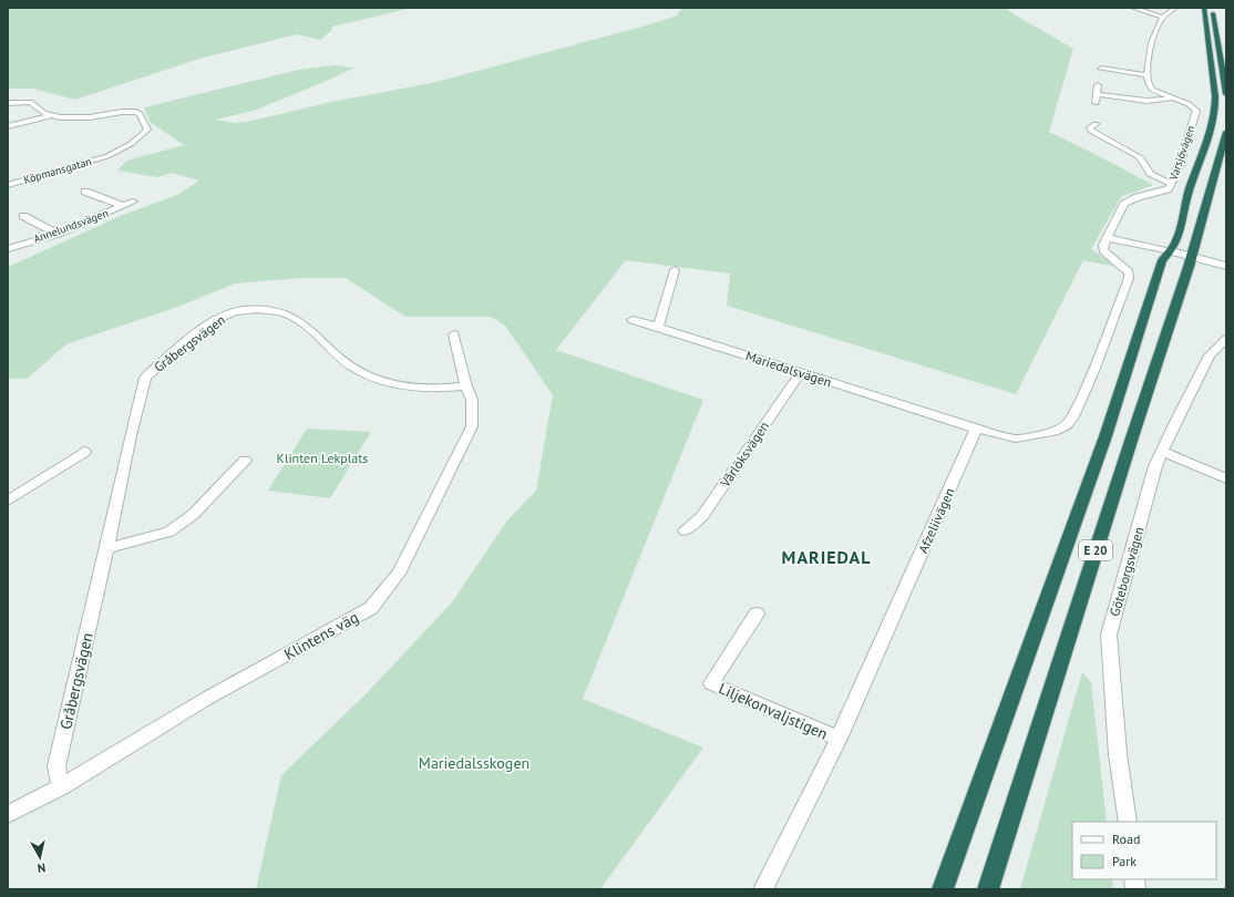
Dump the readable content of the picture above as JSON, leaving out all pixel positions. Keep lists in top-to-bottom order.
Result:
{
  "streets": {
    "highway": ["E 20"],
    "street": [
      "Varsjövägen",
      "Köpmansgatan",
      "Annelundsvägen",
      "Gråbergsvägen",
      "Mariedalsvägen",
      "Vårlöksvägen",
      "Afzeliivägen",
      "Göteborgsvägen",
      "Klintens väg",
      "Liljekonvaljstigen"
    ]
  },
  "crossings": [
    ["Gråbergsvägen", "Klintens väg"],
    ["Mariedalsvägen", "Vårlöksvägen"],
    ["Mariedalsvägen", "Afzeliivägen"],
    ["Afzeliivägen", "Liljekonvaljstigen"]
  ],
  "districts": ["MARIEDAL"],
  "parks": ["Klinten Lekplats", "Mariedalsskogen"],
  "legend": ["Road", "Park"],
  "north": "bottom"
}
